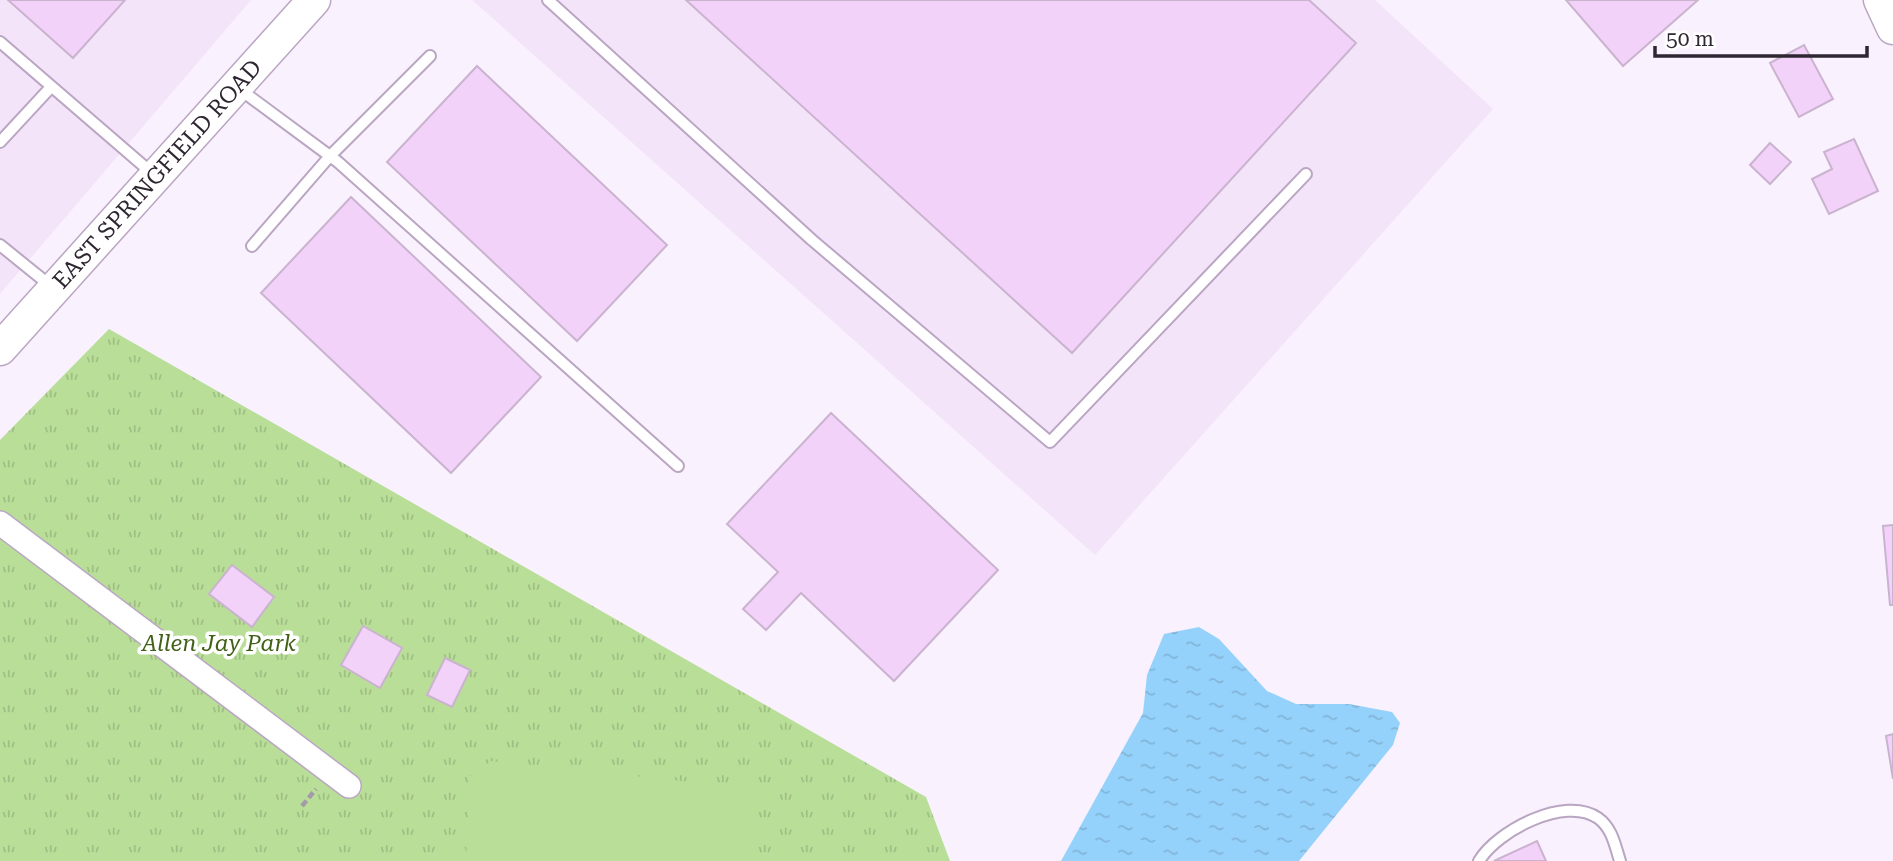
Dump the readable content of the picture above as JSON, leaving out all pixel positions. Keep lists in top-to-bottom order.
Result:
{
  "streets": {
    "street": ["EAST SPRINGFIELD ROAD"]
  },
  "parks": ["Allen Jay Park"],
  "scale_bar": "50 m"
}
